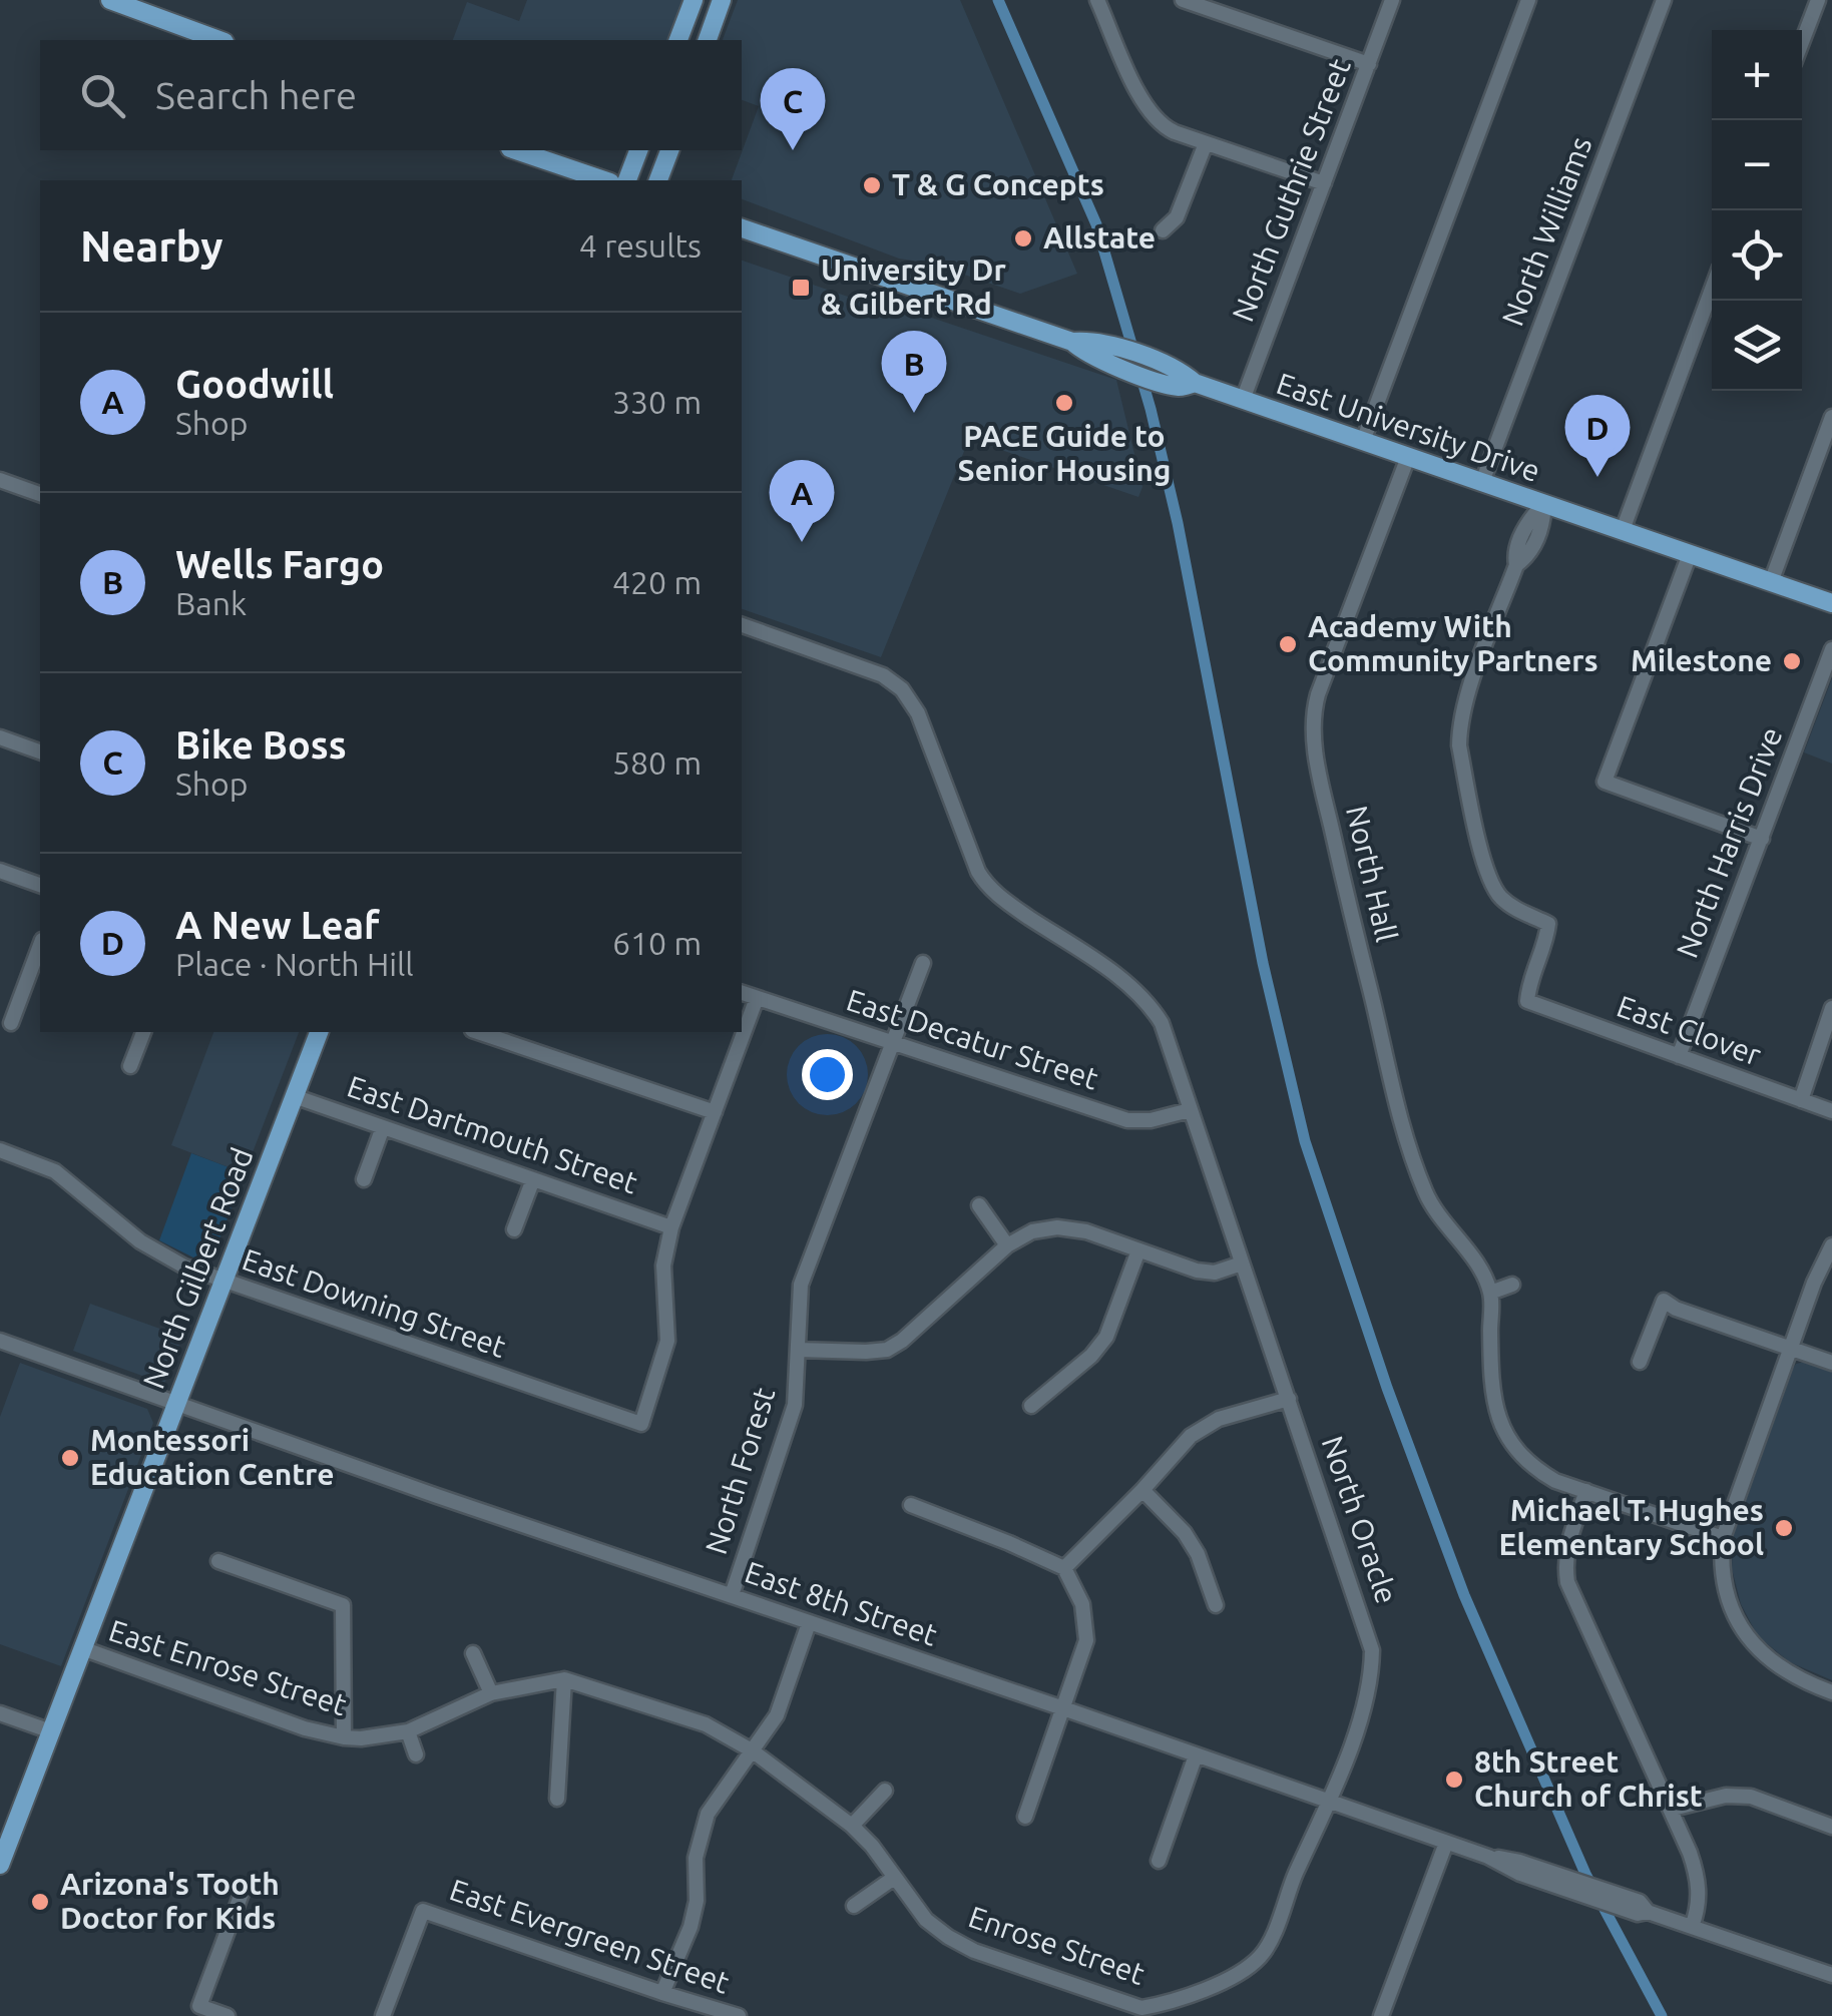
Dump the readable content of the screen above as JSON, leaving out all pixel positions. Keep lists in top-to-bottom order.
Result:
{
  "streets": {
    "main road": ["East University Drive", "North Gilbert Road"],
    "street": [
      "North Guthrie Street",
      "North Williams",
      "North Harris Drive",
      "North Hall",
      "East Clover",
      "East Decatur Street",
      "East Dartmouth Street",
      "East Downing Street",
      "North Forest",
      "North Oracle",
      "East 8th Street",
      "East Enrose Street",
      "East Evergreen Street",
      "Enrose Street"
    ]
  },
  "crossings": [
    ["North Guthrie Street", "East University Drive"],
    ["North Williams", "East University Drive"],
    ["East University Drive", "North Hall"],
    ["East University Drive", "East Clover"],
    ["North Harris Drive", "East Clover"],
    ["East Decatur Street", "North Forest"],
    ["East Decatur Street", "North Oracle"],
    ["East Dartmouth Street", "North Gilbert Road"],
    ["East Dartmouth Street", "East Downing Street"],
    ["North Gilbert Road", "East Downing Street"],
    ["North Gilbert Road", "East 8th Street"],
    ["North Gilbert Road", "East Enrose Street"],
    ["North Forest", "East 8th Street"],
    ["North Oracle", "East 8th Street"],
    ["North Oracle", "Enrose Street"],
    ["East Enrose Street", "Enrose Street"]
  ],
  "places": {
    "other": [
      "T & G Concepts",
      "Allstate",
      "PACE Guide to Senior Housing",
      "Academy With Community Partners",
      "Milestone",
      "Montessori Education Centre",
      "Michael T. Hughes Elementary School",
      "8th Street Church of Christ",
      "Arizona's Tooth Doctor for Kids"
    ],
    "transit": ["University Dr & Gilbert Rd"]
  },
  "page": {
    "map_buttons": ["+", "−"],
    "search": "Search here",
    "pins": [
      "C",
      "B",
      "D",
      "A"
    ],
    "heading": ["Nearby", "4 results"],
    "list": [
      {
        "mark": "A",
        "name": "Goodwill",
        "note": "Shop",
        "value": "330 m"
      },
      {
        "mark": "B",
        "name": "Wells Fargo",
        "note": "Bank",
        "value": "420 m"
      },
      {
        "mark": "C",
        "name": "Bike Boss",
        "note": "Shop",
        "value": "580 m"
      },
      {
        "mark": "D",
        "name": "A New Leaf",
        "note": "Place · North Hill",
        "value": "610 m"
      }
    ]
  }
}
